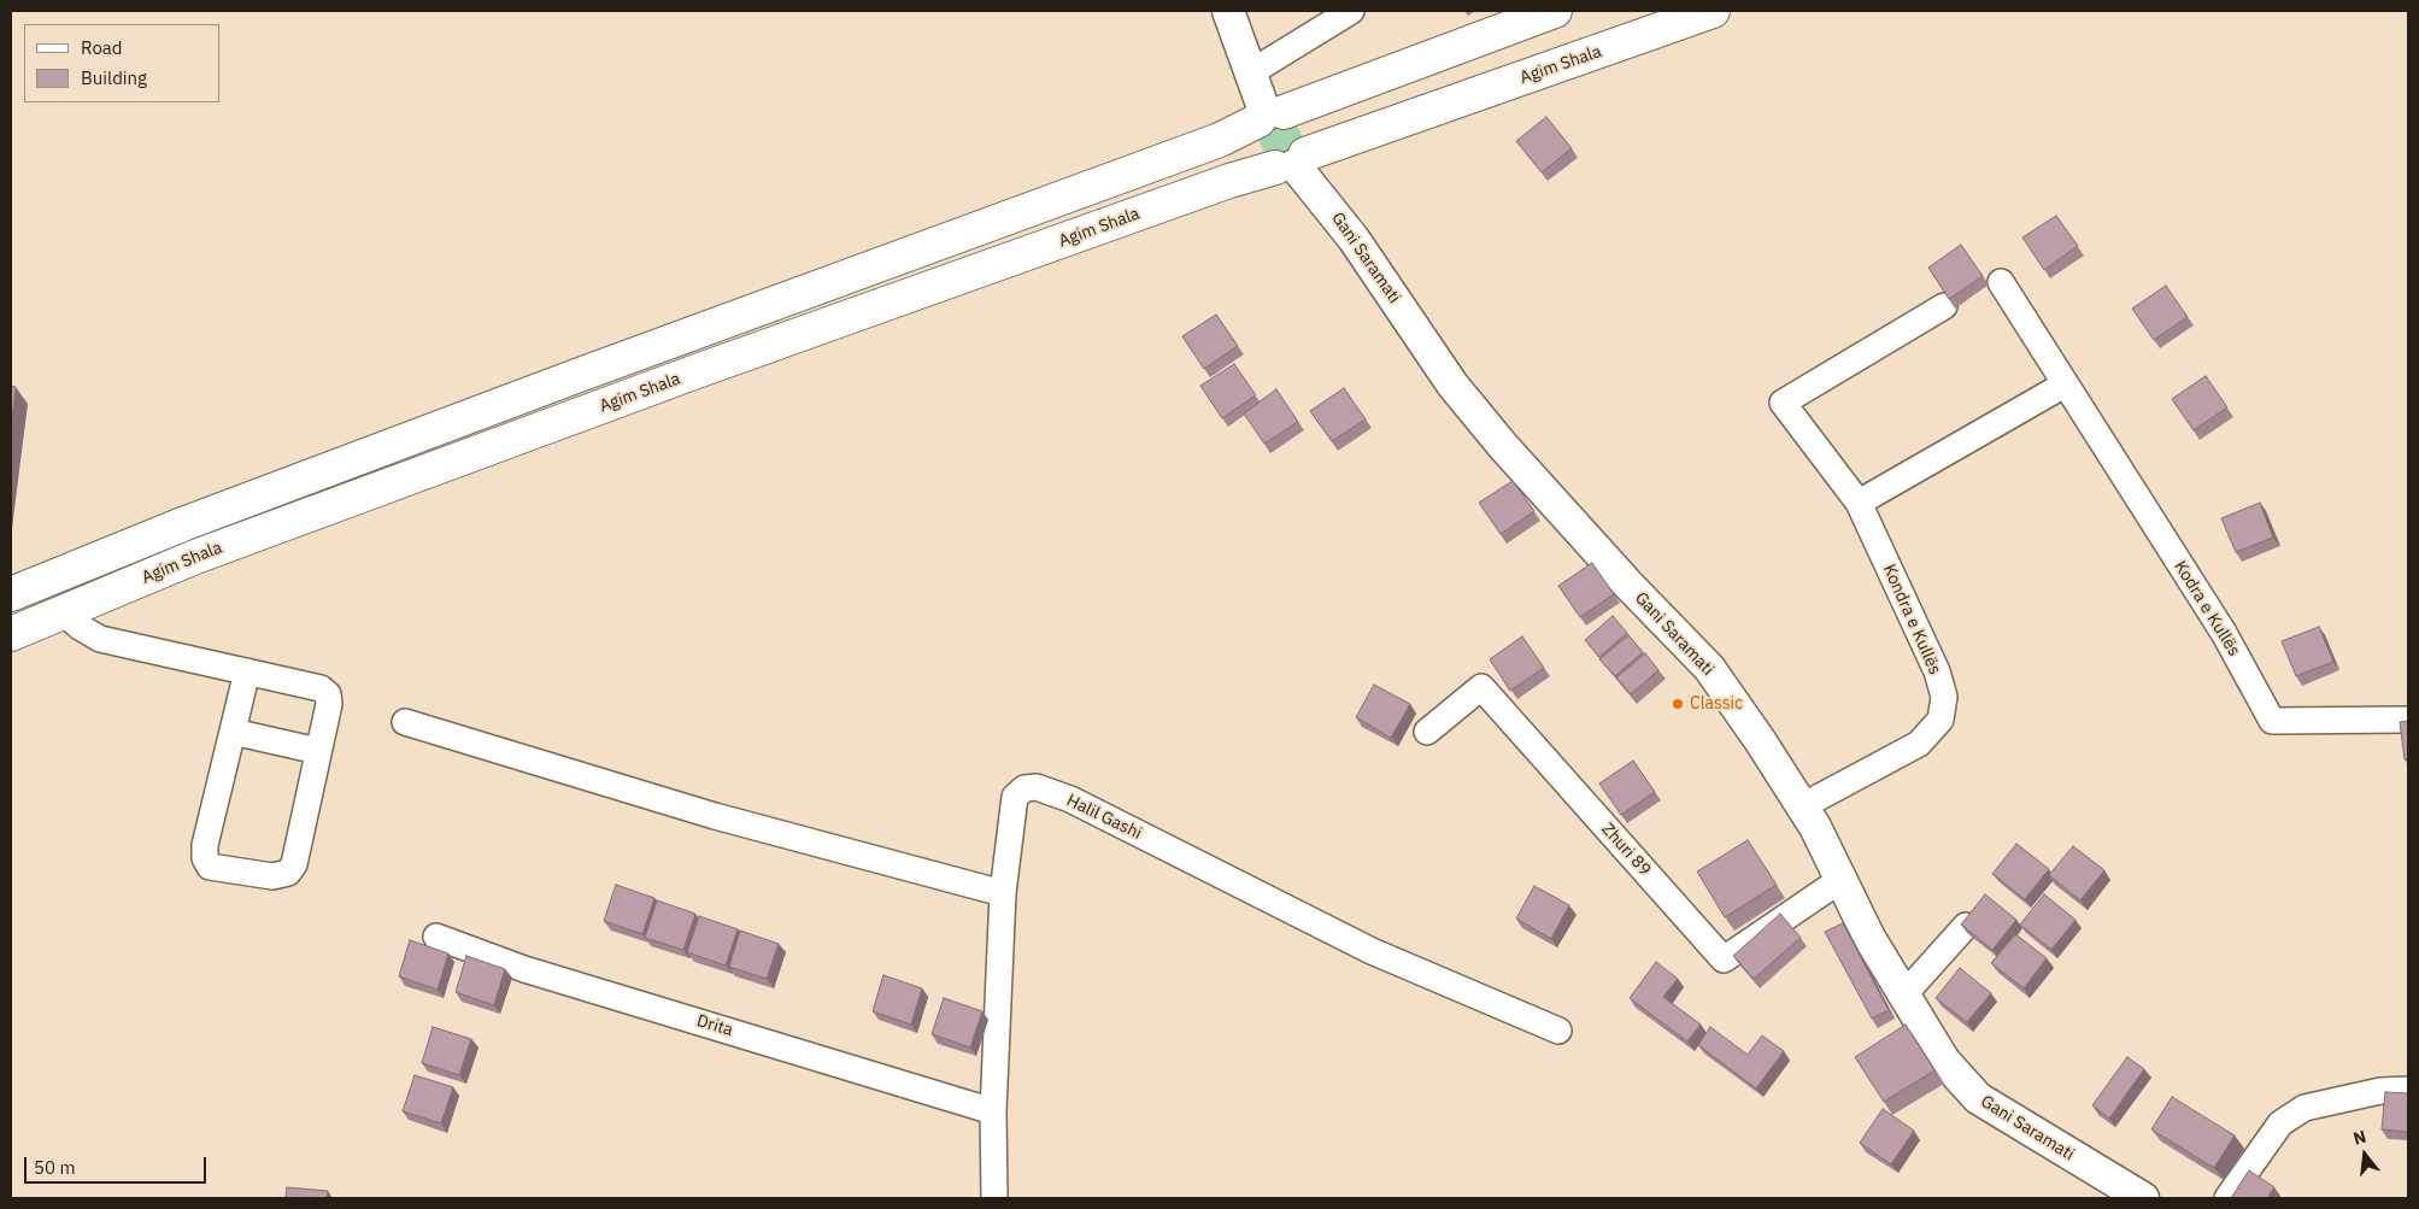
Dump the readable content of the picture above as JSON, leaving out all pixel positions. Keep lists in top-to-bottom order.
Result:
{
  "streets": {
    "main road": ["Agim Shala"],
    "street": [
      "Gani Saramati",
      "Kodra e Kullës",
      "Kondra e Kullës",
      "Halil Gashi",
      "Zhuri 89",
      "Drita"
    ]
  },
  "crossings": [
    ["Agim Shala", "Gani Saramati"],
    ["Gani Saramati", "Kondra e Kullës"],
    ["Gani Saramati", "Zhuri 89"],
    ["Halil Gashi", "Drita"]
  ],
  "places": ["Classic"],
  "legend": ["Road", "Building"],
  "scale_bar": "50 m",
  "north": "top"
}
